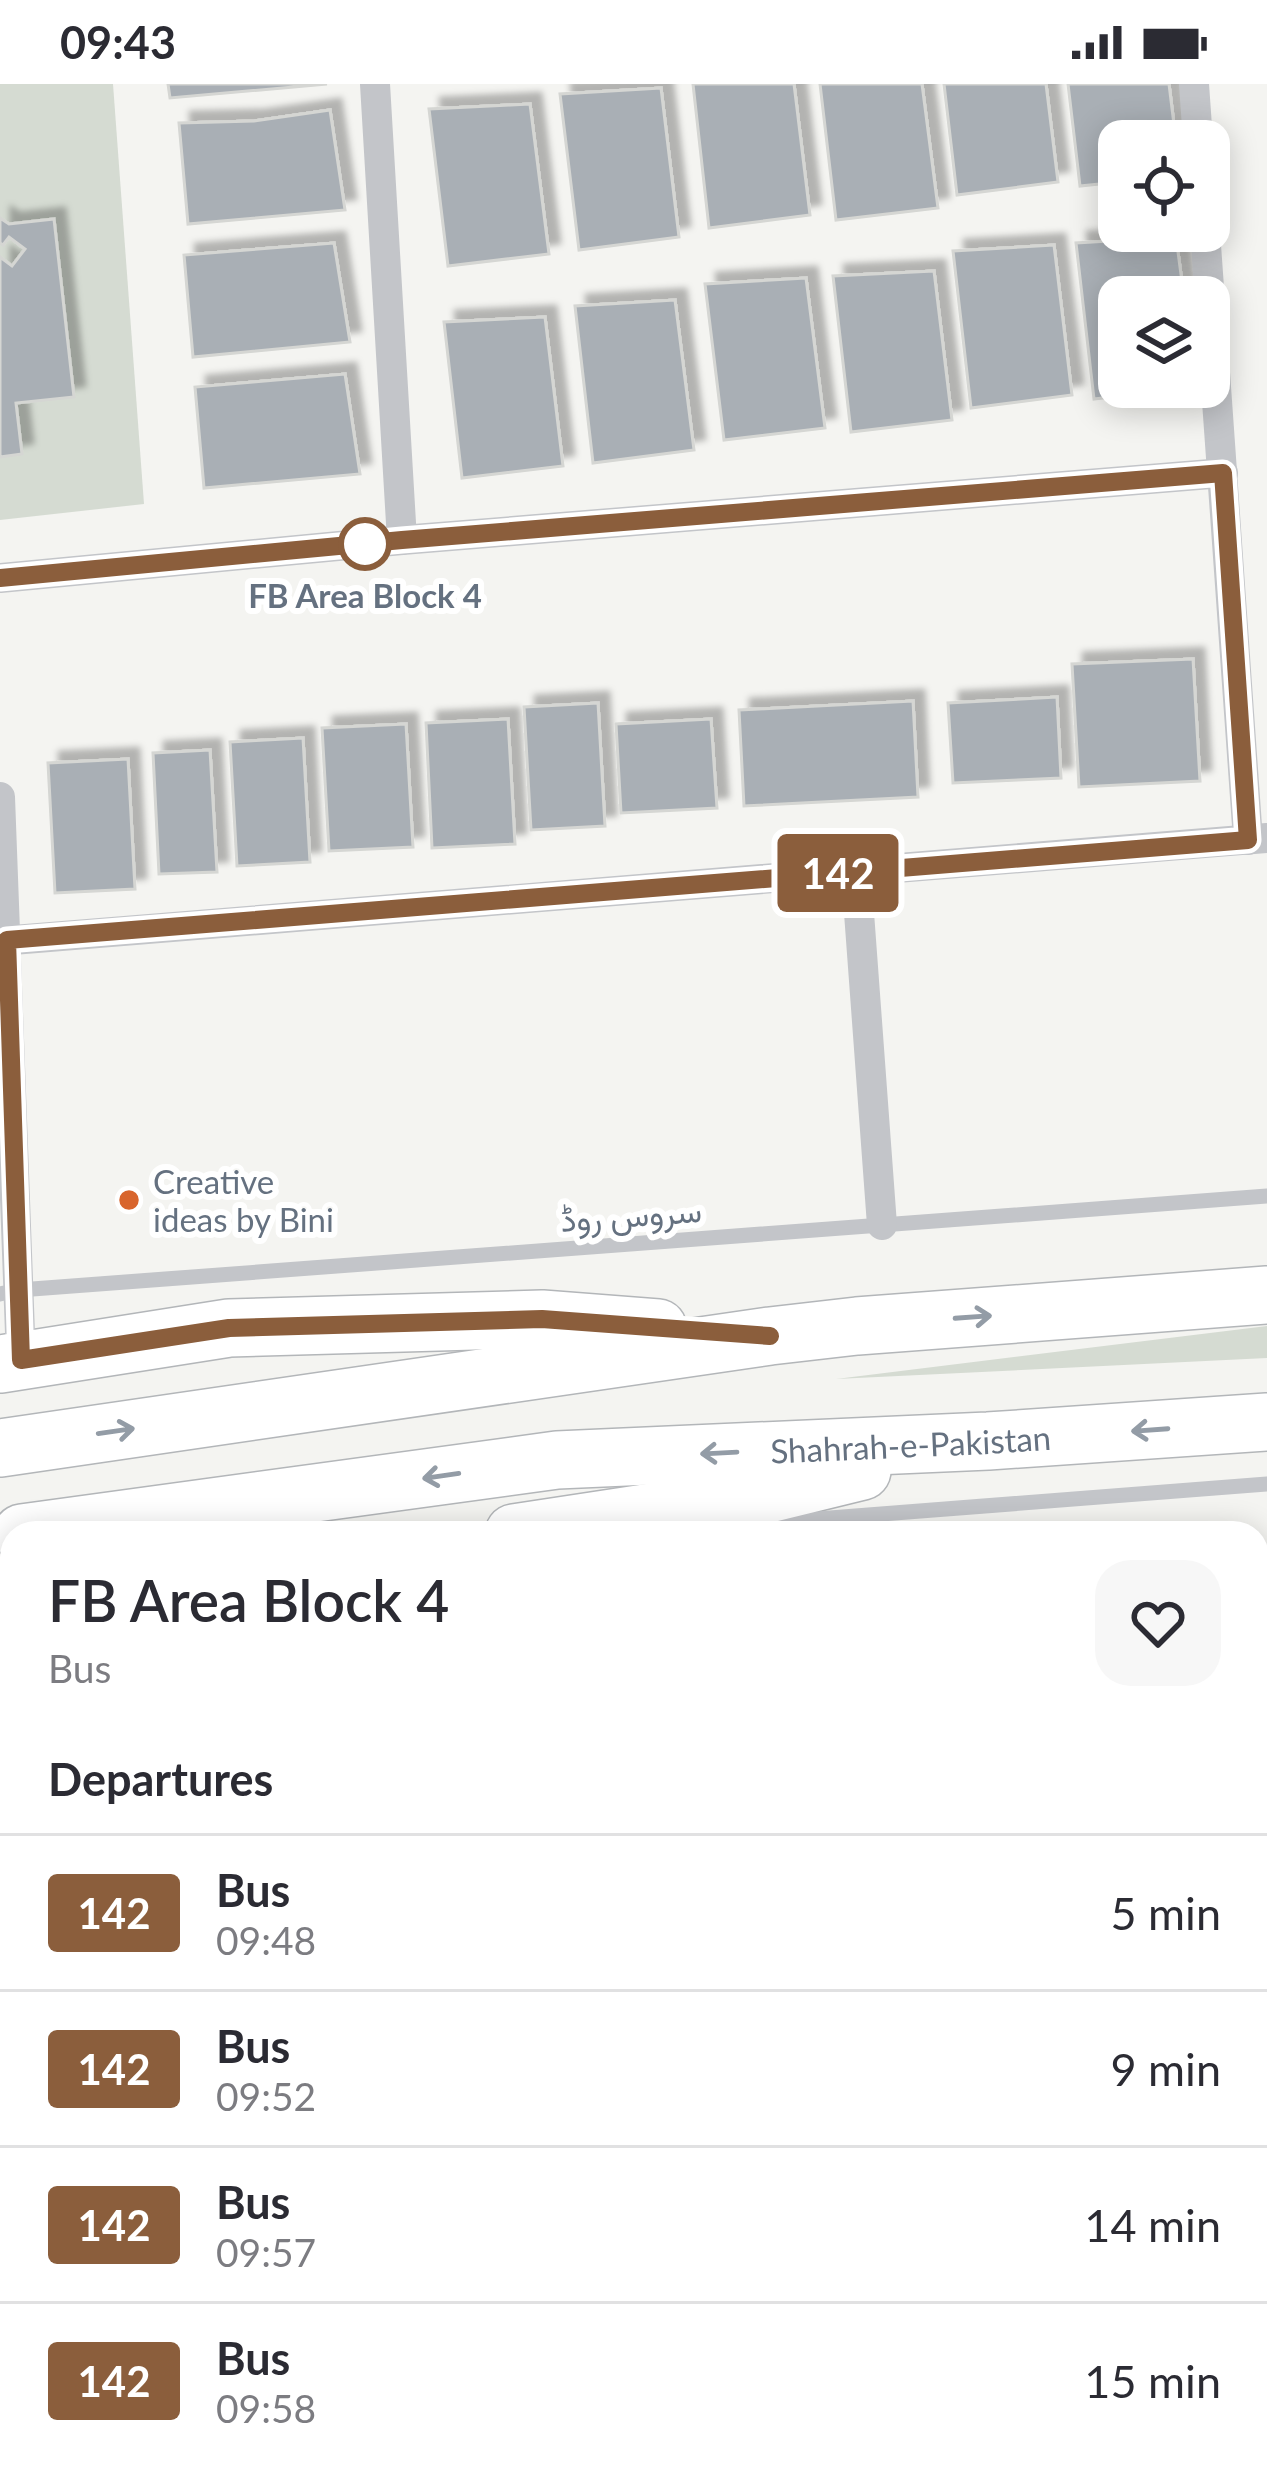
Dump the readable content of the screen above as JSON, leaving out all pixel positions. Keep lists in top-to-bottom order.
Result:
{
  "streets": {
    "highway": ["Shahrah-e-Pakistan"],
    "lane": ["سروس روڈ"]
  },
  "places": ["FB Area Block 4", "Creative ideas by Bini"],
  "lines": ["bus line 142"],
  "page": {
    "status": "09:43",
    "on_map": "142",
    "heading": [
      ["FB Area Block 4", "Bus"],
      "Departures"
    ],
    "list": [
      {
        "mark": "142",
        "name": "Bus",
        "note": "09:48",
        "value": "5 min"
      },
      {
        "mark": "142",
        "name": "Bus",
        "note": "09:52",
        "value": "9 min"
      },
      {
        "mark": "142",
        "name": "Bus",
        "note": "09:57",
        "value": "14 min"
      },
      {
        "mark": "142",
        "name": "Bus",
        "note": "09:58",
        "value": "15 min"
      }
    ]
  }
}
